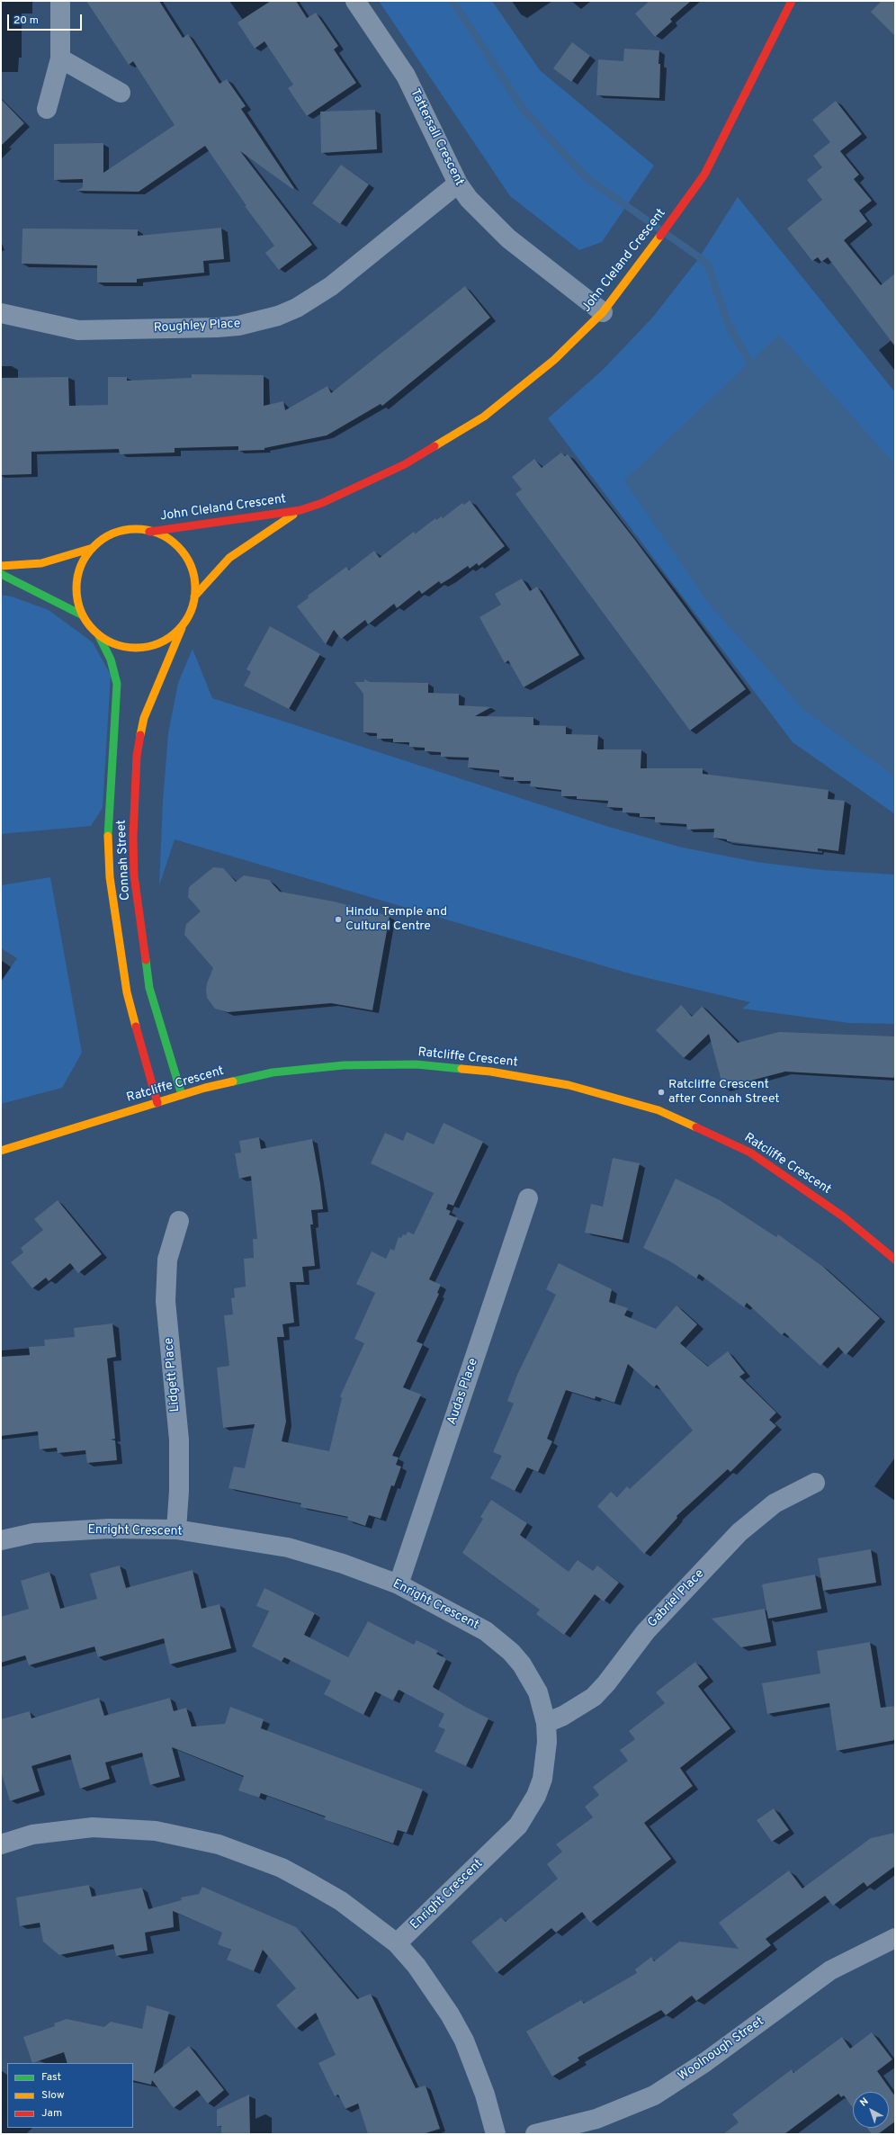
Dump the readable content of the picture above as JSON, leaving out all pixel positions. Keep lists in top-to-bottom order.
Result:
{
  "streets": {
    "street": [
      "Tattersall Crescent",
      "John Cleland Crescent",
      "Roughley Place",
      "Connah Street",
      "Ratcliffe Crescent",
      "Lidgett Place",
      "Audas Place",
      "Enright Crescent",
      "Gabriel Place",
      "Woolnough Street"
    ]
  },
  "crossings": [
    ["Tattersall Crescent", "John Cleland Crescent"],
    ["Tattersall Crescent", "Roughley Place"],
    ["John Cleland Crescent", "Connah Street"],
    ["Connah Street", "Ratcliffe Crescent"],
    ["Lidgett Place", "Enright Crescent"],
    ["Audas Place", "Enright Crescent"],
    ["Enright Crescent", "Gabriel Place"]
  ],
  "places": ["Hindu Temple and Cultural Centre", "Ratcliffe Crescent after Connah Street"],
  "legend": ["Fast", "Slow", "Jam"],
  "scale_bar": "20 m",
  "north": "top left"
}
